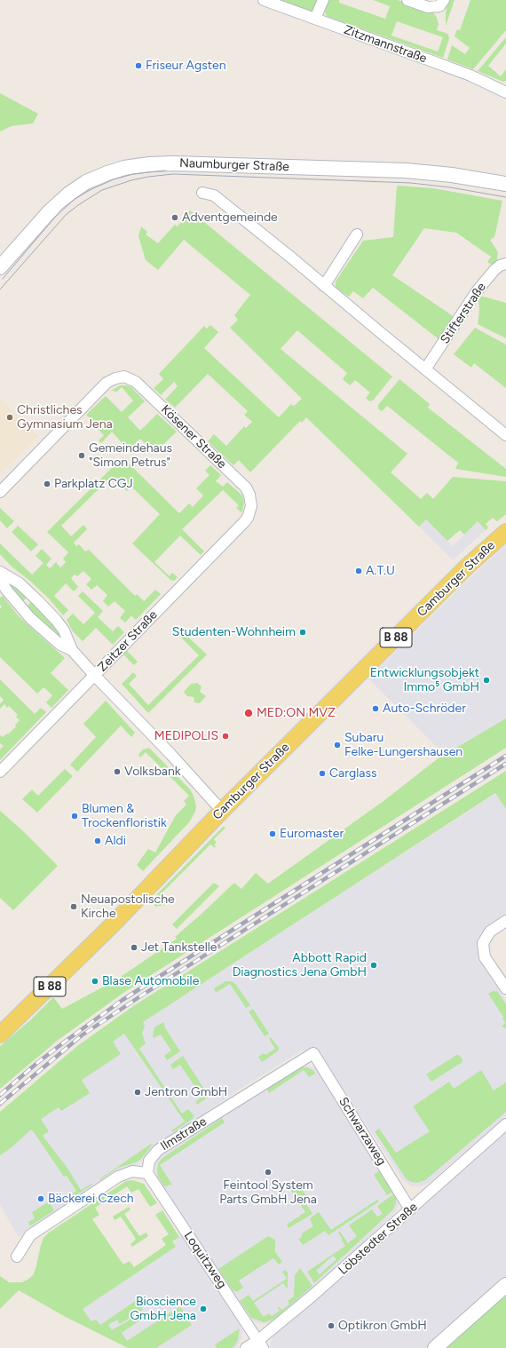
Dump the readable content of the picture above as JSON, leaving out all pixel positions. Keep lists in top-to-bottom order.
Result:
{
  "streets": {
    "main road": ["Camburger Straße", "B 88"],
    "street": [
      "Zitzmannstraße",
      "Naumburger Straße",
      "Stifterstraße",
      "Kösener Straße",
      "Zeitzer Straße",
      "Schwarzaweg",
      "Ilmstraße",
      "Löbstedter Straße",
      "Loquitzweg"
    ]
  },
  "crossings": [
    ["Kösener Straße", "Zeitzer Straße"],
    ["Schwarzaweg", "Ilmstraße"],
    ["Schwarzaweg", "Löbstedter Straße"],
    ["Ilmstraße", "Loquitzweg"],
    ["Löbstedter Straße", "Loquitzweg"]
  ],
  "places": [
    "Friseur Agsten",
    "Adventgemeinde",
    "Christliches Gymnasium Jena",
    "Gemeindehaus \"Simon Petrus\"",
    "Parkplatz CGJ",
    "A.T.U",
    "Studenten-Wohnheim",
    "Entwicklungsobjekt Immo⁵ GmbH",
    "Auto-Schröder",
    "MED:ON MVZ",
    "MEDIPOLIS",
    "Subaru Felke-Lungershausen",
    "Volksbank",
    "Carglass",
    "Blumen & Trockenfloristik",
    "Euromaster",
    "Aldi",
    "Neuapostolische Kirche",
    "Jet Tankstelle",
    "Abbott Rapid Diagnostics Jena GmbH",
    "Blase Automobile",
    "Jentron GmbH",
    "Feintool System Parts GmbH Jena",
    "Bäckerei Czech",
    "Bioscience GmbH Jena",
    "Optikron GmbH"
  ]
}
